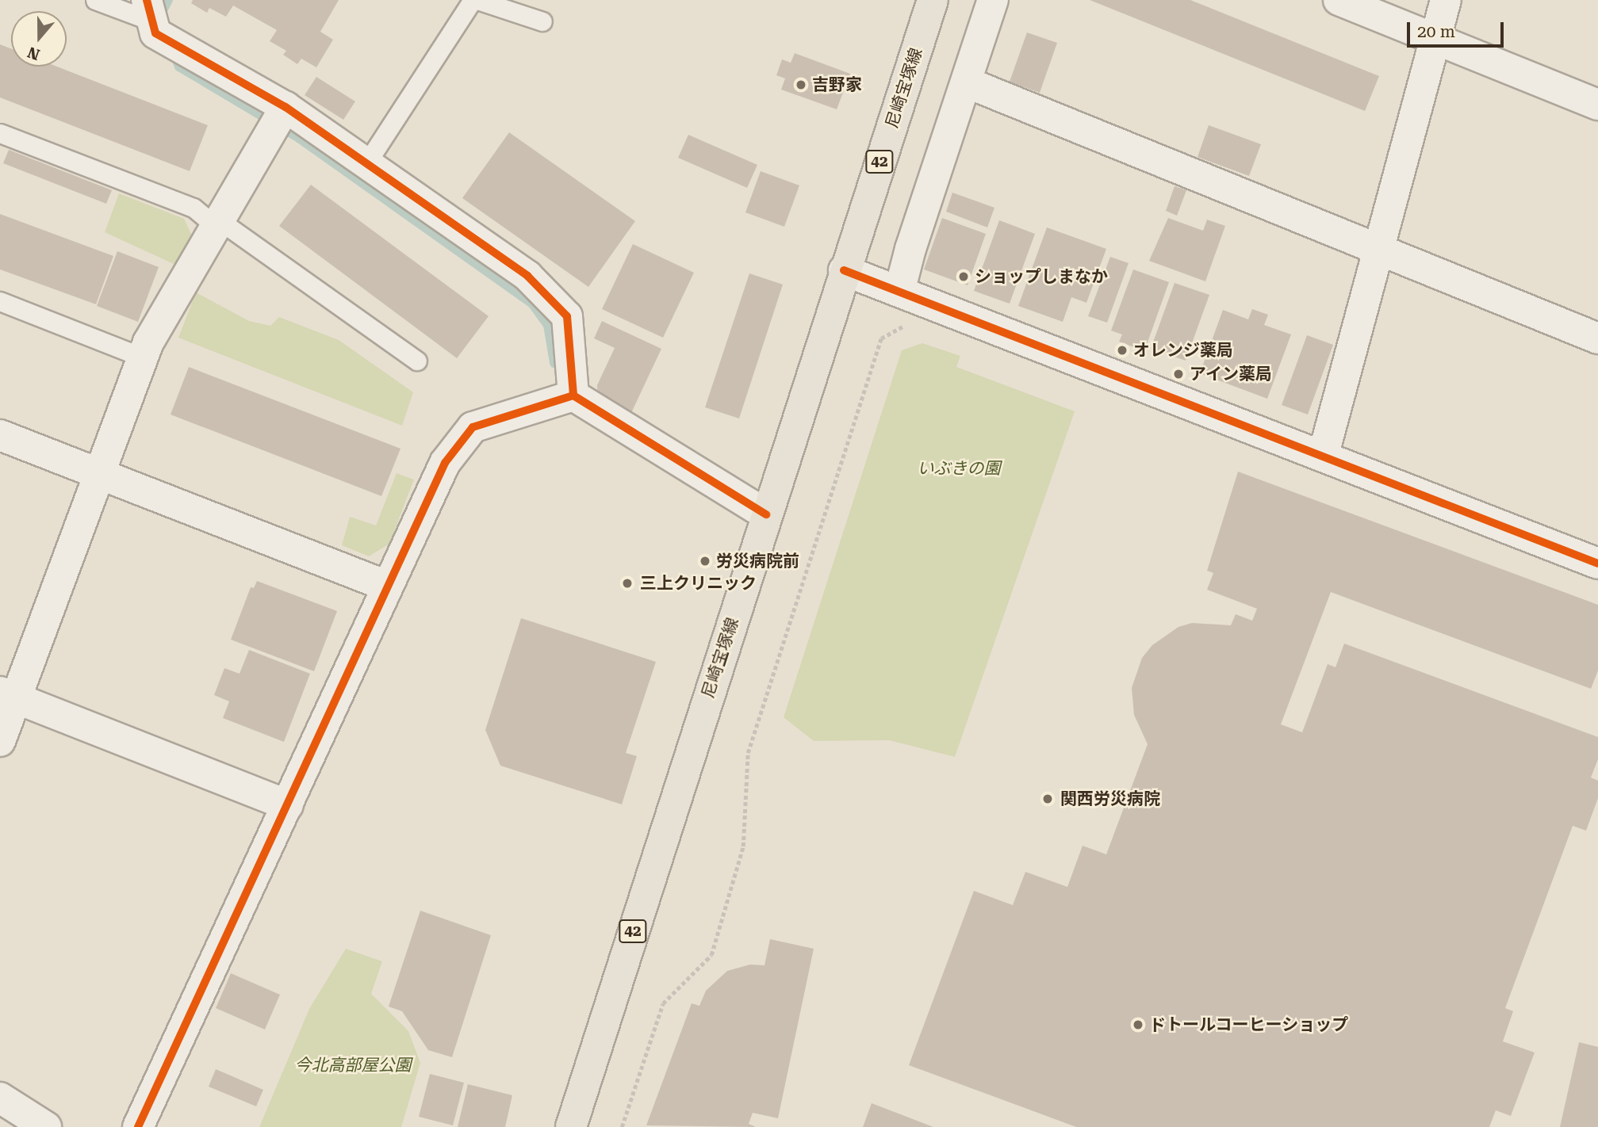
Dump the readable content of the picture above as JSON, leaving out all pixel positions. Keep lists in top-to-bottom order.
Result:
{
  "streets": {
    "main road": ["尼崎宝塚線", "42"]
  },
  "parks": ["いぶきの園", "今北高部屋公園"],
  "places": [
    "吉野家",
    "ショップしまなか",
    "オレンジ薬局",
    "アイン薬局",
    "労災病院前",
    "三上クリニック",
    "関西労災病院",
    "ドトールコーヒーショップ"
  ],
  "scale_bar": "20 m",
  "north": "bottom"
}
